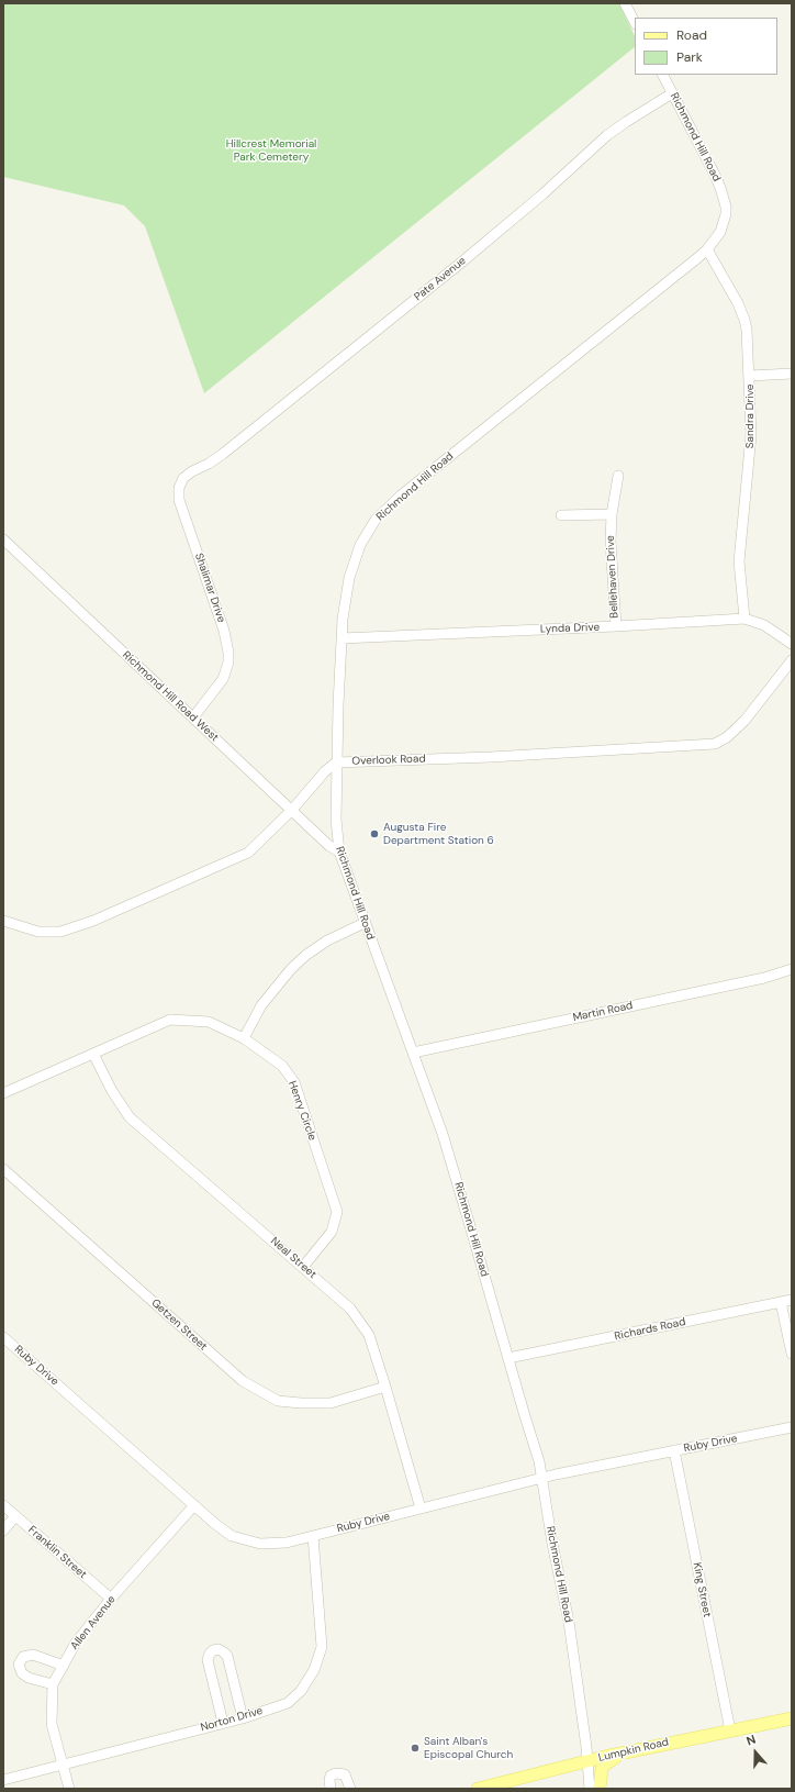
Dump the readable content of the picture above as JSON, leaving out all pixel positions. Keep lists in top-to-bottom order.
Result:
{
  "streets": {
    "main road": ["Lumpkin Road"],
    "street": [
      "Richmond Hill Road",
      "Pate Avenue",
      "Sandra Drive",
      "Bellehaven Drive",
      "Shalimar Drive",
      "Lynda Drive",
      "Richmond Hill Road West",
      "Overlook Road",
      "Martin Road",
      "Henry Circle",
      "Neal Street",
      "Getzen Street",
      "Richards Road",
      "Ruby Drive",
      "Franklin Street",
      "King Street",
      "Allen Avenue",
      "Norton Drive"
    ]
  },
  "crossings": [
    ["Richmond Hill Road", "Pate Avenue"],
    ["Richmond Hill Road", "Sandra Drive"],
    ["Richmond Hill Road", "Lynda Drive"],
    ["Richmond Hill Road", "Richmond Hill Road West"],
    ["Richmond Hill Road", "Overlook Road"],
    ["Richmond Hill Road", "Martin Road"],
    ["Richmond Hill Road", "Richards Road"],
    ["Richmond Hill Road", "Ruby Drive"],
    ["Richmond Hill Road", "Lumpkin Road"],
    ["Pate Avenue", "Shalimar Drive"],
    ["Sandra Drive", "Lynda Drive"],
    ["Bellehaven Drive", "Lynda Drive"],
    ["Shalimar Drive", "Richmond Hill Road West"],
    ["Richmond Hill Road West", "Overlook Road"],
    ["Henry Circle", "Neal Street"],
    ["Neal Street", "Getzen Street"],
    ["Neal Street", "Ruby Drive"],
    ["Ruby Drive", "King Street"],
    ["Ruby Drive", "Allen Avenue"],
    ["Ruby Drive", "Norton Drive"],
    ["Franklin Street", "Allen Avenue"],
    ["King Street", "Lumpkin Road"],
    ["Allen Avenue", "Norton Drive"]
  ],
  "parks": ["Hillcrest Memorial Park Cemetery"],
  "places": ["Augusta Fire Department Station 6", "Saint Alban's Episcopal Church"],
  "legend": ["Road", "Park"],
  "north": "top"
}
